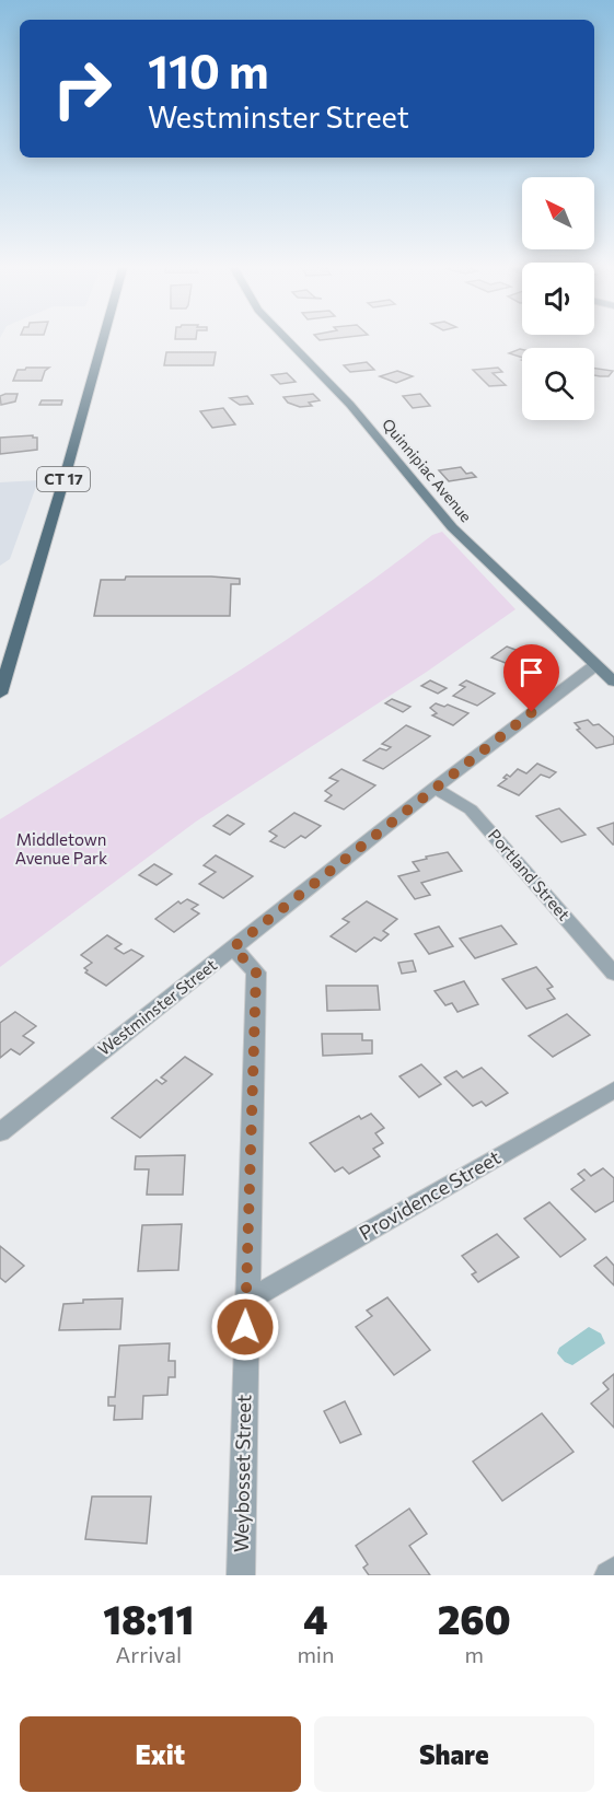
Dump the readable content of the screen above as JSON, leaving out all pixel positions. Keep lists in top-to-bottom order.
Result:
{
  "streets": {
    "main road": ["Quinnipiac Avenue", "CT 17"],
    "street": [
      "Portland Street",
      "Westminster Street",
      "Providence Street",
      "Weybosset Street"
    ]
  },
  "crossings": [
    ["Quinnipiac Avenue", "Westminster Street"],
    ["Portland Street", "Westminster Street"],
    ["Westminster Street", "Weybosset Street"],
    ["Providence Street", "Weybosset Street"]
  ],
  "parks": ["Middletown Avenue Park"],
  "north": "top left",
  "page": {
    "turn": ["110 m", "Westminster Street"],
    "eta": [
      "18:11",
      "Arrival",
      "4",
      "min",
      "260",
      "m"
    ],
    "buttons": ["Exit", "Share"]
  }
}
